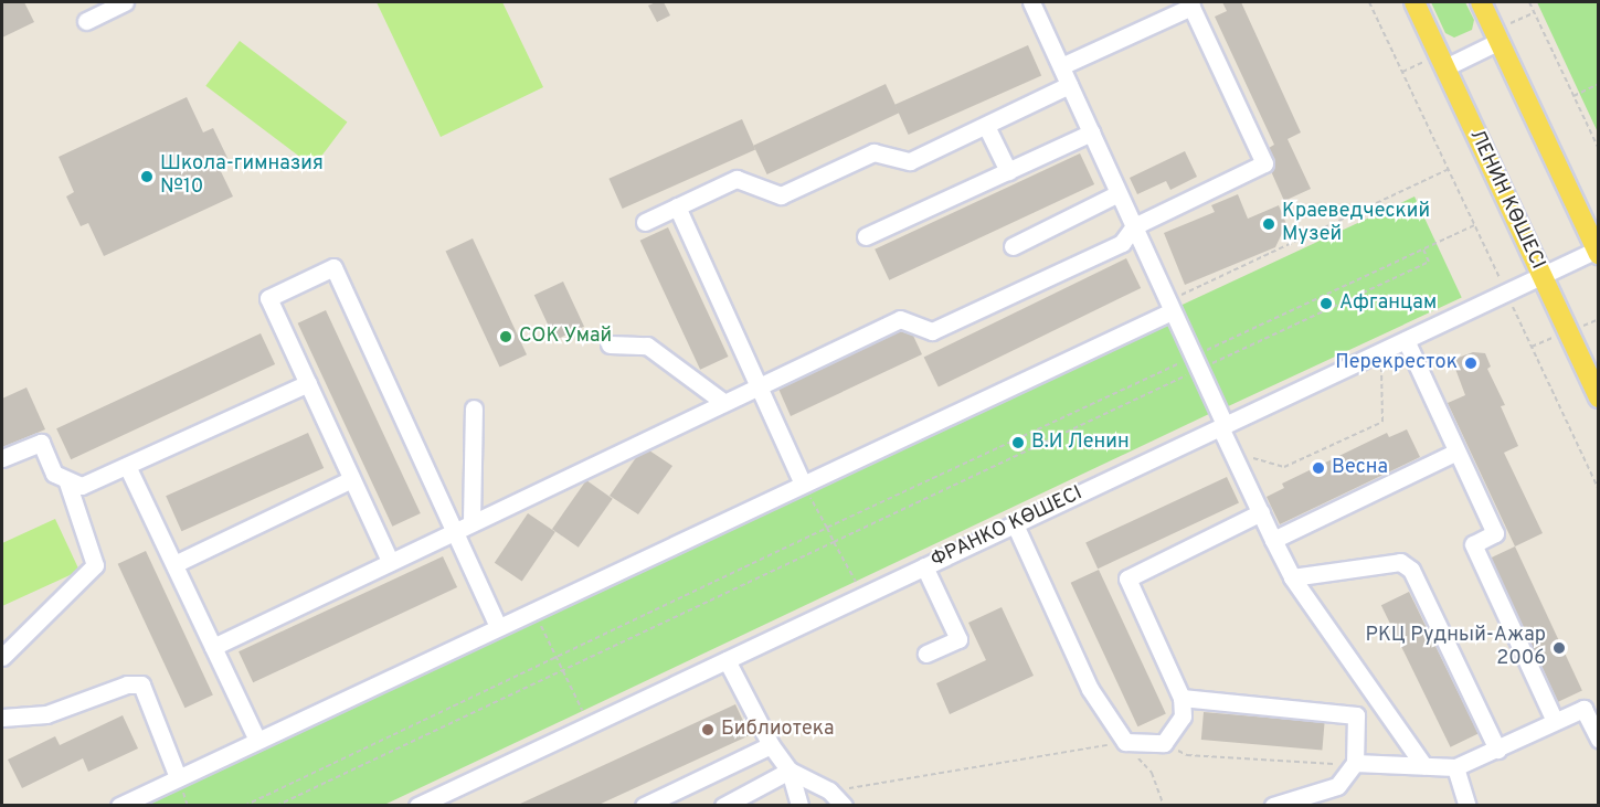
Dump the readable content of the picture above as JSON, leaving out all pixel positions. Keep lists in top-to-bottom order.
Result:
{
  "streets": {
    "main road": ["ЛЕНИН КӨШЕСІ"],
    "street": ["ФРАНКО КӨШЕСІ"]
  },
  "crossings": [
    ["ЛЕНИН КӨШЕСІ", "ФРАНКО КӨШЕСІ"]
  ],
  "places": [
    "Школа-гимназия №10",
    "Краеведческий Музей",
    "Афганцам",
    "СОК Умай",
    "Перекресток",
    "В.И Ленин",
    "Весна",
    "РКЦ Рудный-Ажар 2006",
    "Библиотека"
  ]
}
